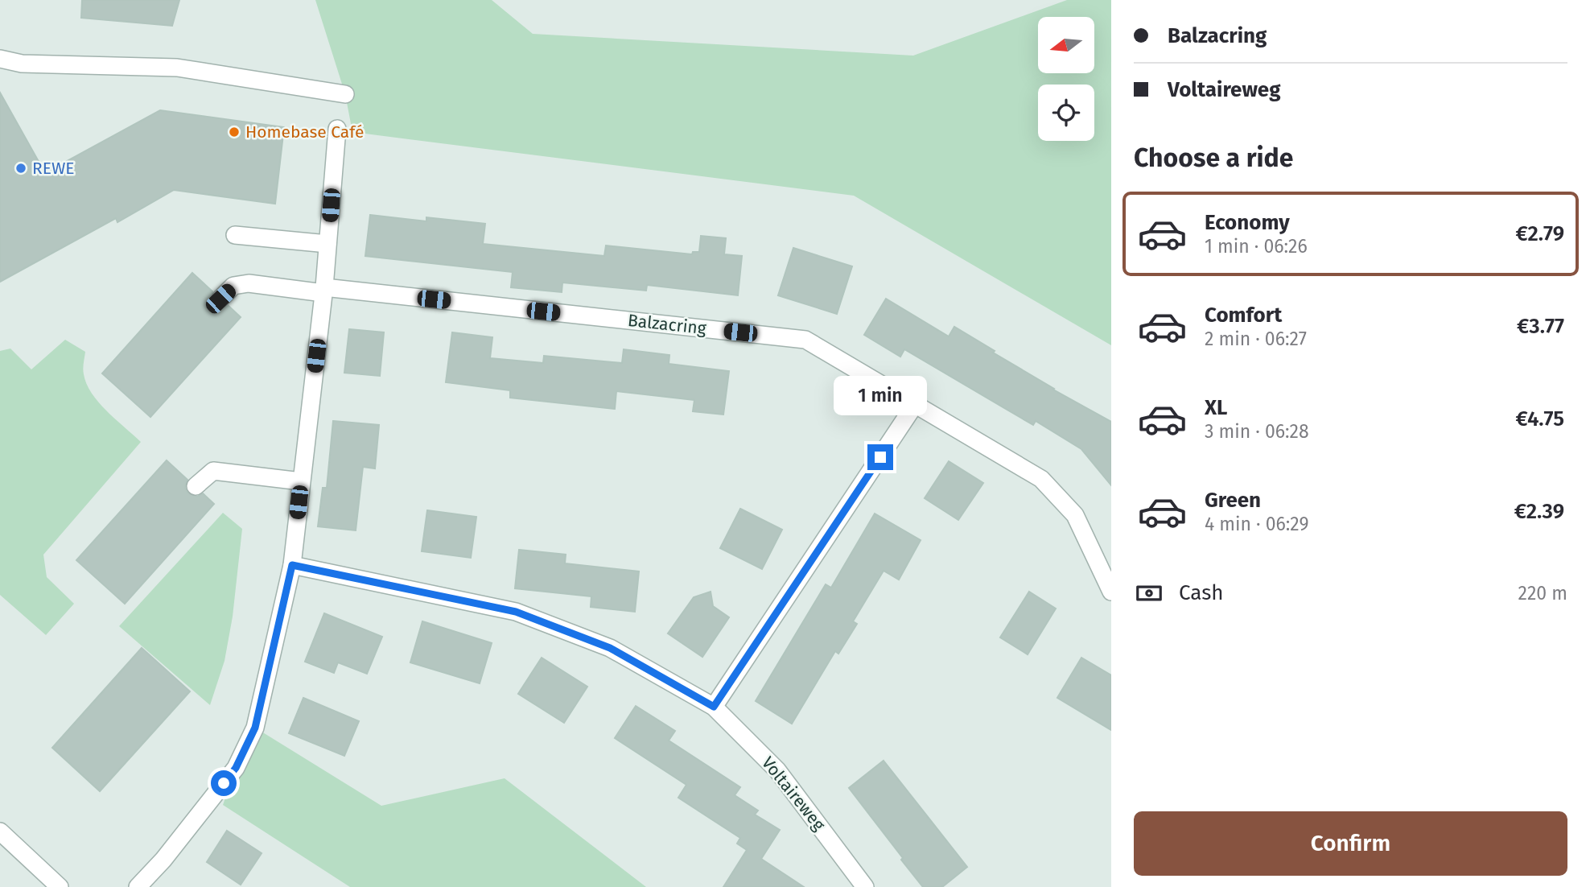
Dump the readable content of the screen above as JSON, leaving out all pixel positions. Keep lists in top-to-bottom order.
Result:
{
  "streets": {
    "street": ["Balzacring", "Voltaireweg"]
  },
  "places": ["Homebase Café", "REWE"],
  "north": "left",
  "page": {
    "banner": ["Balzacring", "Voltaireweg"],
    "heading": "Choose a ride",
    "list": [
      {
        "name": "Economy",
        "note": "1 min · 06:26",
        "value": "€2.79"
      },
      {
        "name": "Comfort",
        "note": "2 min · 06:27",
        "value": "€3.77"
      },
      {
        "name": "XL",
        "note": "3 min · 06:28",
        "value": "€4.75"
      },
      {
        "name": "Green",
        "note": "4 min · 06:29",
        "value": "€2.39"
      }
    ],
    "bubble": "1 min",
    "pay": ["Cash", "220 m"],
    "buttons": "Confirm"
  }
}
